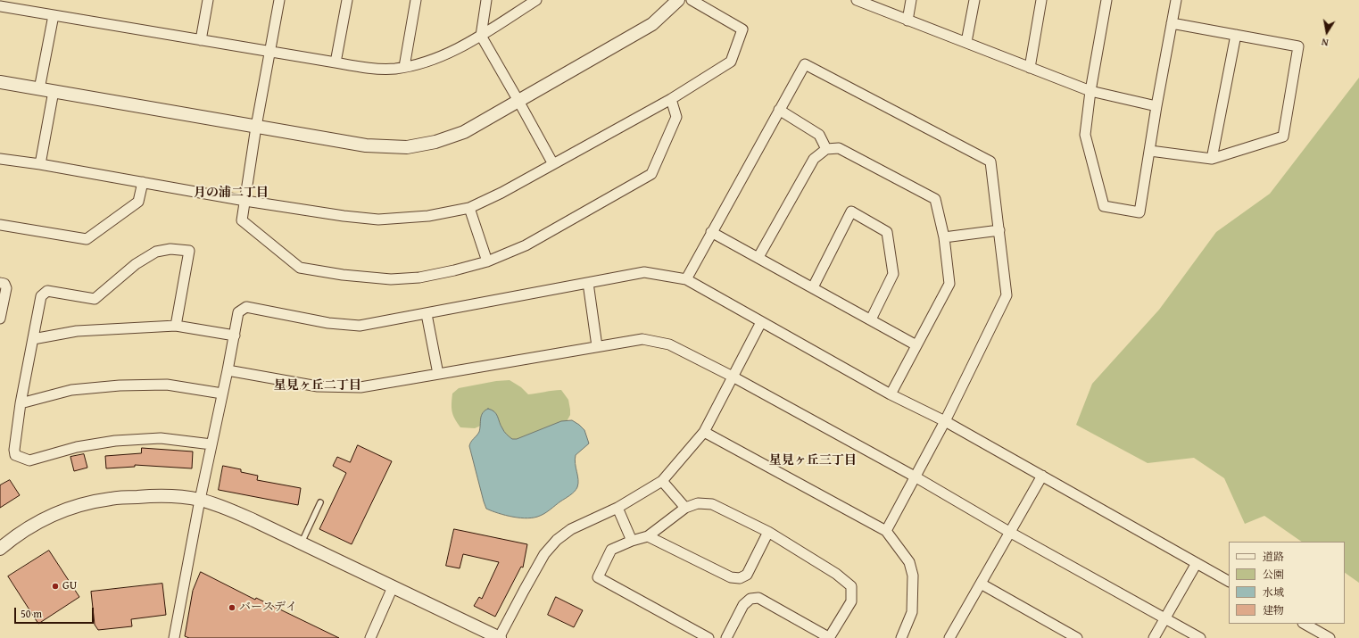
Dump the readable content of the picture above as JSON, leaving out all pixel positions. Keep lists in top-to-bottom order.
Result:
{
  "districts": ["月の浦二丁目", "星見ヶ丘二丁目", "星見ヶ丘三丁目"],
  "places": ["GU", "バースデイ"],
  "legend": [
    "道路",
    "公園",
    "水域",
    "建物"
  ],
  "scale_bar": "50 m",
  "north": "bottom"
}
